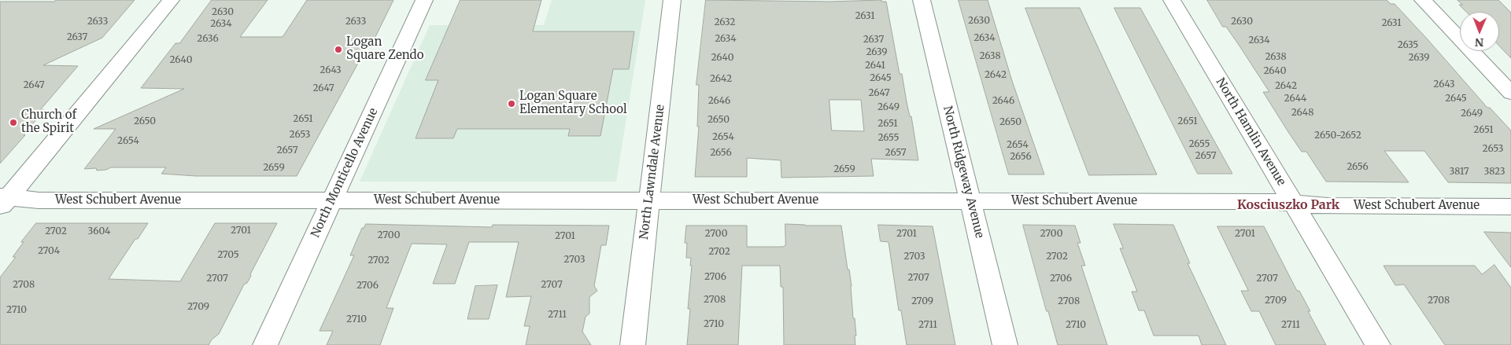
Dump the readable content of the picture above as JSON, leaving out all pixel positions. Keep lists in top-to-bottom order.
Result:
{
  "streets": {
    "street": [
      "North Hamlin Avenue",
      "North Lawndale Avenue",
      "North Ridgeway Avenue",
      "North Monticello Avenue",
      "West Schubert Avenue"
    ]
  },
  "crossings": [
    ["North Hamlin Avenue", "West Schubert Avenue"],
    ["North Lawndale Avenue", "West Schubert Avenue"],
    ["North Ridgeway Avenue", "West Schubert Avenue"],
    ["North Monticello Avenue", "West Schubert Avenue"]
  ],
  "districts": ["Kosciuszko Park"],
  "places": ["Logan Square Zendo", "Logan Square Elementary School", "Church of the Spirit"],
  "house_numbers": [
    "2630",
    "2631",
    "2630",
    "2633",
    "2633",
    "2630",
    "2632",
    "2631",
    "2634",
    "2637",
    "2634",
    "2636",
    "2634",
    "2637",
    "2634",
    "2635",
    "2639",
    "2638",
    "2638",
    "2640",
    "2639",
    "2640",
    "2641",
    "2643",
    "2640",
    "2642",
    "2645",
    "2642",
    "2643",
    "2647",
    "2642",
    "2647",
    "2647",
    "2644",
    "2645",
    "2646",
    "2646",
    "2649",
    "2648",
    "2649",
    "2651",
    "2650",
    "2650",
    "2651",
    "2650",
    "2651",
    "2651",
    "2653",
    "2650-2652",
    "2654",
    "2655",
    "2654",
    "2655",
    "2654",
    "2653",
    "2657",
    "2656",
    "2657",
    "2657",
    "2656",
    "2656",
    "2659",
    "2659",
    "3817",
    "3823",
    "2701",
    "2702",
    "3604",
    "2700",
    "2701",
    "2700",
    "2701",
    "2700",
    "2701",
    "2704",
    "2702",
    "2705",
    "2703",
    "2702",
    "2703",
    "2702",
    "2706",
    "2707",
    "2707",
    "2706",
    "2707",
    "2708",
    "2707",
    "2706",
    "2708",
    "2709",
    "2708",
    "2709",
    "2708",
    "2709",
    "2710",
    "2711",
    "2710",
    "2710",
    "2711",
    "2710",
    "2711"
  ],
  "north": "bottom"
}
